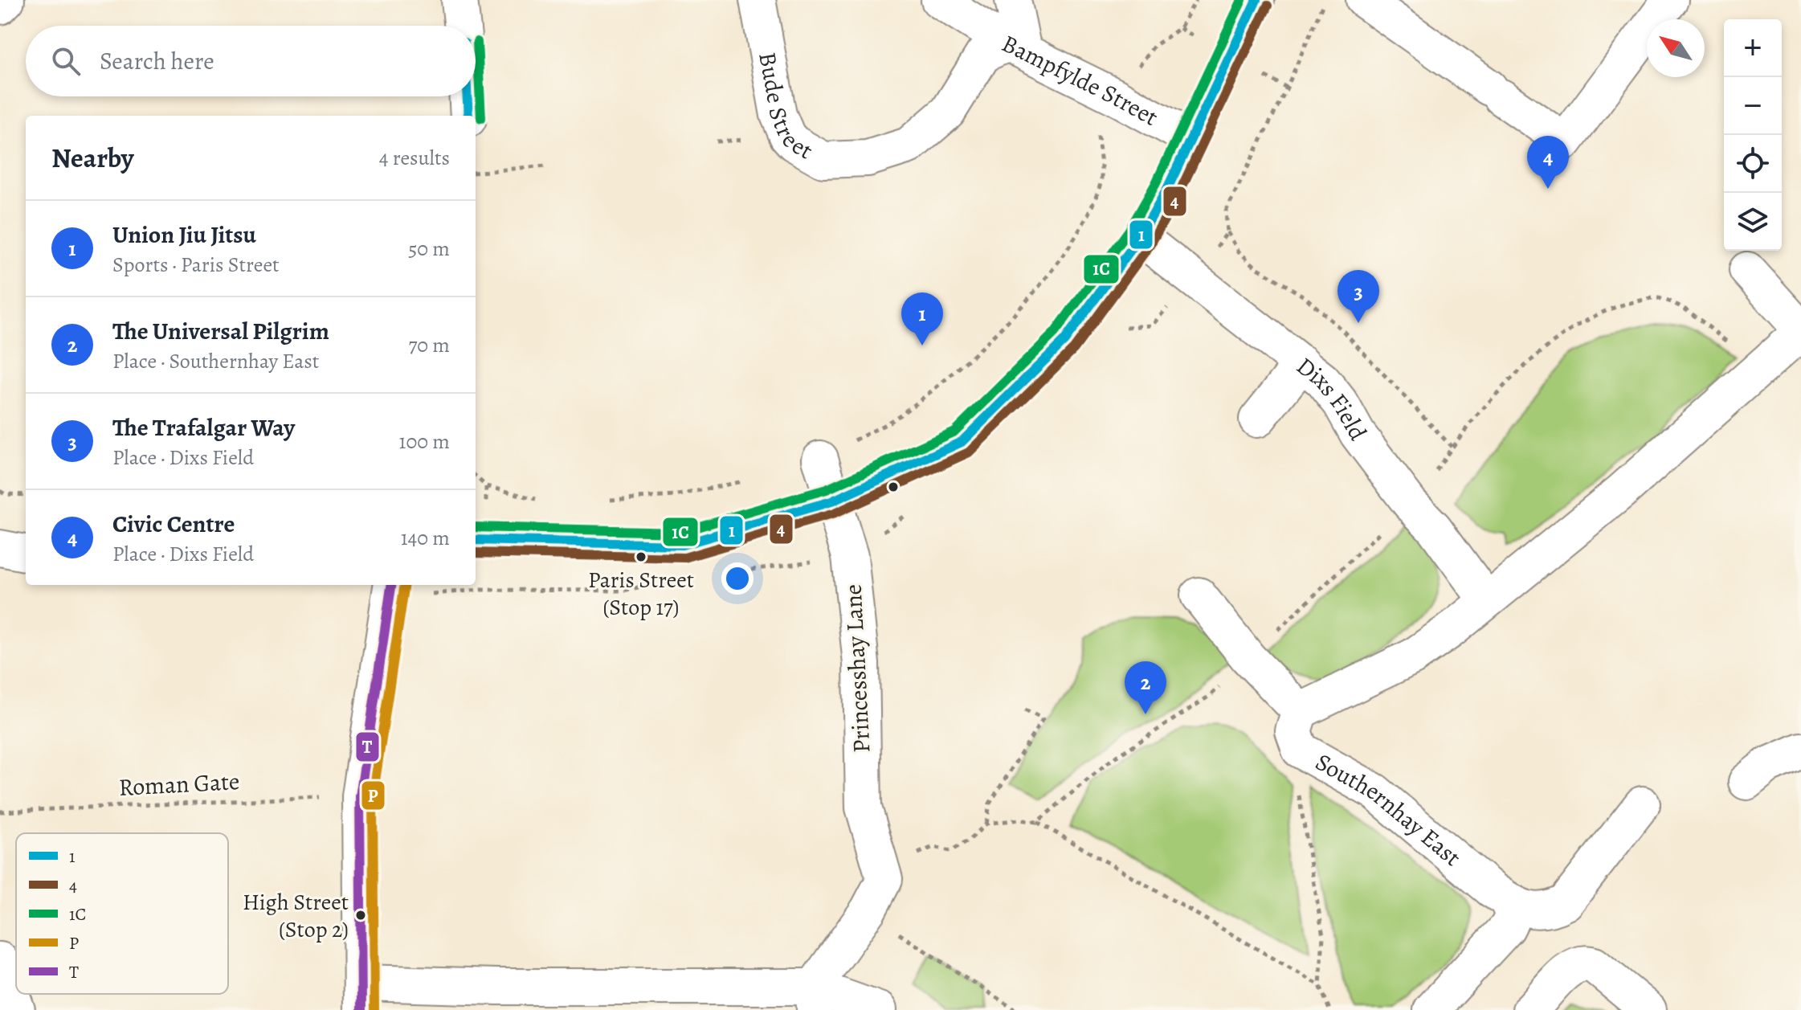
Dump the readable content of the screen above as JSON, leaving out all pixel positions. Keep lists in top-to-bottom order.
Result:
{
  "streets": {
    "street": [
      "Bampfylde Street",
      "Bude Street",
      "Dixs Field",
      "Princesshay Lane",
      "Southernhay East"
    ],
    "path": ["Roman Gate"]
  },
  "crossings": [
    ["Bampfylde Street", "Bude Street"]
  ],
  "places": ["Paris Street (Stop 17)", "High Street (Stop 2)"],
  "lines": [
    "transit line 1",
    "transit line 1C",
    "transit line 4",
    "transit line P",
    "transit line T"
  ],
  "legend": [
    "1",
    "4",
    "1C",
    "P",
    "T"
  ],
  "north": "top left",
  "page": {
    "map_buttons": ["+", "−"],
    "search": "Search here",
    "heading": ["Nearby", "4 results"],
    "pins": [
      "4",
      "3",
      "1",
      "2"
    ],
    "list": [
      {
        "mark": "1",
        "name": "Union Jiu Jitsu",
        "note": "Sports · Paris Street",
        "value": "50 m"
      },
      {
        "mark": "2",
        "name": "The Universal Pilgrim",
        "note": "Place · Southernhay East",
        "value": "70 m"
      },
      {
        "mark": "3",
        "name": "The Trafalgar Way",
        "note": "Place · Dixs Field",
        "value": "100 m"
      },
      {
        "mark": "4",
        "name": "Civic Centre",
        "note": "Place · Dixs Field",
        "value": "140 m"
      }
    ]
  }
}
